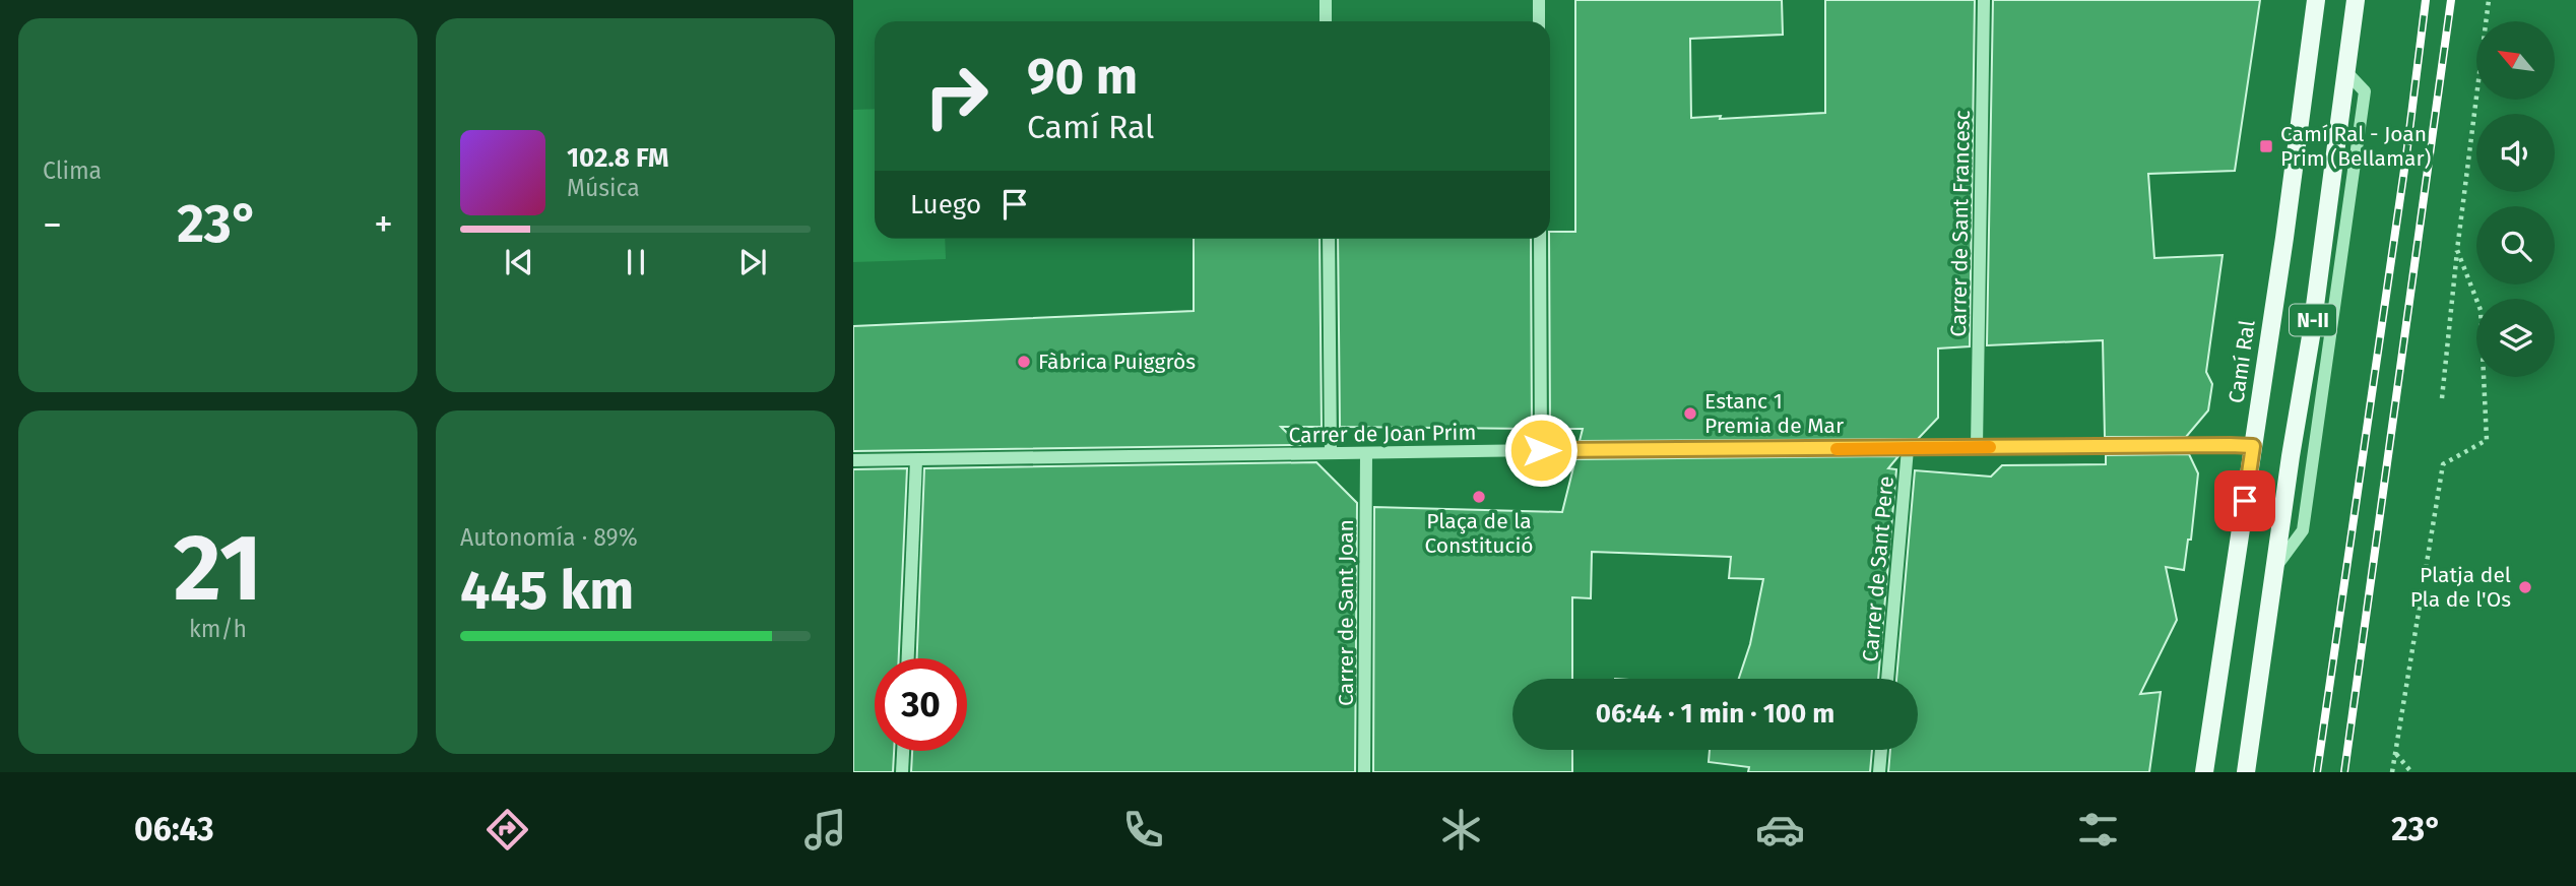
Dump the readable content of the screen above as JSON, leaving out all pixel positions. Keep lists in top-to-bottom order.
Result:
{
  "streets": {
    "main road": ["N-II", "Camí Ral"],
    "street": [
      "Carrer de Sant Francesc",
      "Carrer de Joan Prim",
      "Carrer de Sant Pere",
      "Carrer de Sant Joan"
    ]
  },
  "crossings": [
    ["Carrer de Sant Francesc", "Carrer de Joan Prim"],
    ["Camí Ral", "Carrer de Joan Prim"],
    ["Carrer de Joan Prim", "Carrer de Sant Pere"],
    ["Carrer de Joan Prim", "Carrer de Sant Joan"]
  ],
  "places": {
    "transit": ["Camí Ral - Joan Prim (Bellamar)"],
    "other": [
      "Fàbrica Puiggròs",
      "Estanc 1 Premia de Mar",
      "Plaça de la Constitució",
      "Platja del Pla de l'Os"
    ]
  },
  "north": "top left",
  "page": {
    "tile": [
      "Clima",
      ["21", "km/h"],
      ["Autonomía · 89%", "445 km"]
    ],
    "turn": ["90 m", "Camí Ral"],
    "song": ["102.8 FM", "Música"],
    "then": "Luego",
    "heat": ["−", "23°", "+"],
    "limit": "30",
    "trip": "06:44 · 1 min · 100 m",
    "tabs": ["06:43", "23°"]
  }
}
